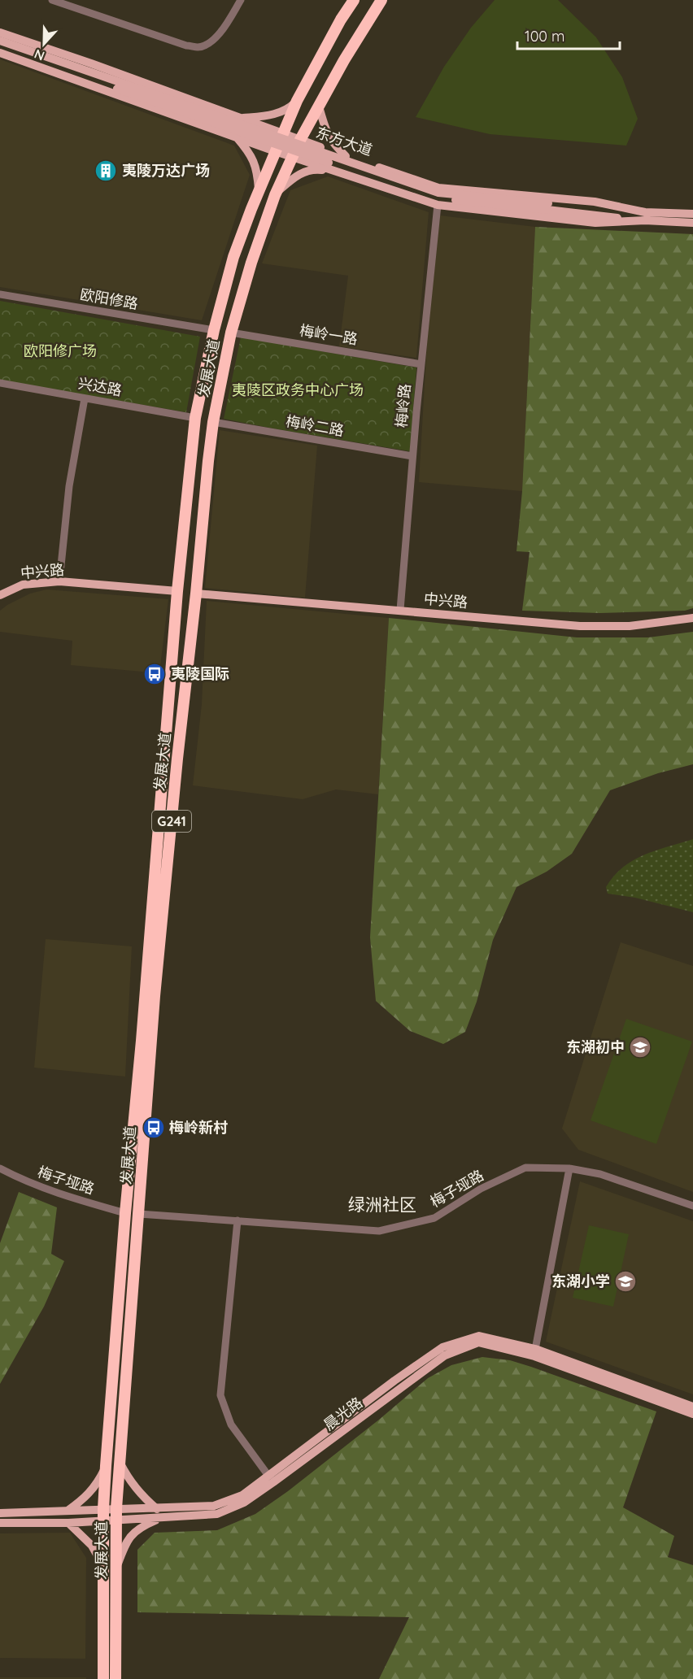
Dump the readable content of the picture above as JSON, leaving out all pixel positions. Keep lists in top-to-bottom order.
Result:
{
  "streets": {
    "highway": ["发展大道", "G241"],
    "main road": ["东方大道", "中兴路", "晨光路"],
    "street": [
      "欧阳修路",
      "梅岭一路",
      "兴达路",
      "梅岭路",
      "梅岭二路",
      "梅子垭路"
    ]
  },
  "crossings": [
    ["东方大道", "发展大道"],
    ["东方大道", "梅岭路"],
    ["欧阳修路", "发展大道"],
    ["梅岭一路", "发展大道"],
    ["梅岭一路", "梅岭路"],
    ["发展大道", "兴达路"],
    ["发展大道", "梅岭二路"],
    ["发展大道", "中兴路"],
    ["发展大道", "梅子垭路"],
    ["发展大道", "晨光路"],
    ["梅岭路", "梅岭二路"],
    ["梅岭路", "中兴路"]
  ],
  "districts": ["绿洲社区"],
  "parks": ["欧阳修广场", "夷陵区政务中心广场"],
  "places": {
    "building": ["夷陵万达广场"],
    "bus stop": ["夷陵国际", "梅岭新村"],
    "school or university": ["东湖初中", "东湖小学"]
  },
  "scale_bar": "100 m",
  "north": "bottom"
}
